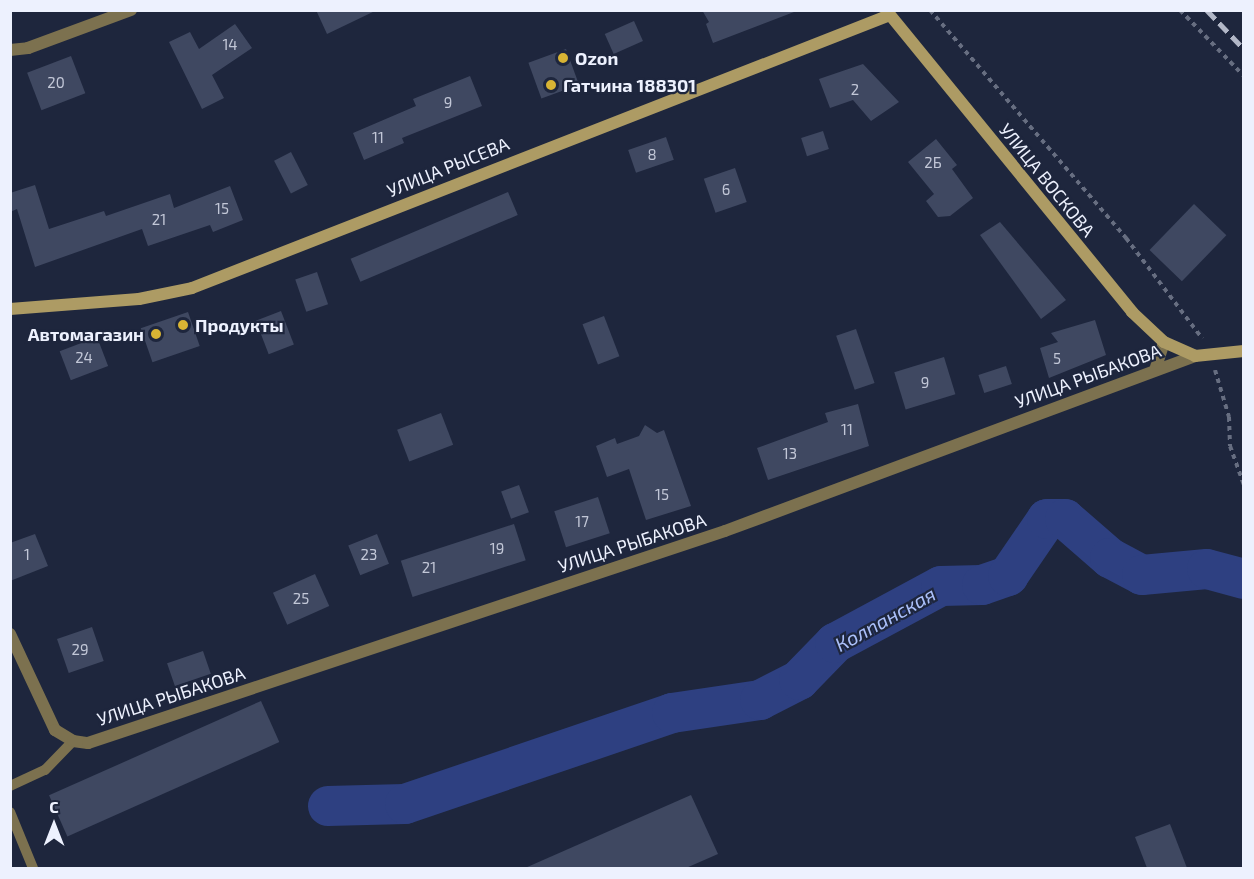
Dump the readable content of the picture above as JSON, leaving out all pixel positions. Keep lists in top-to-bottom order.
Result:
{
  "streets": {
    "main road": ["УЛИЦА РЫСЕВА", "УЛИЦА ВОСКОВА"],
    "street": ["УЛИЦА РЫБАКОВА"]
  },
  "crossings": [
    ["УЛИЦА РЫСЕВА", "УЛИЦА ВОСКОВА"],
    ["УЛИЦА ВОСКОВА", "УЛИЦА РЫБАКОВА"]
  ],
  "water": ["Колпанская"],
  "places": [
    "Ozon",
    "Гатчина 188301",
    "Продукты",
    "Автомагазин"
  ],
  "house_numbers": [
    "14",
    "20",
    "2",
    "9",
    "11",
    "8",
    "2Б",
    "6",
    "15",
    "21",
    "24",
    "5",
    "9",
    "11",
    "13",
    "15",
    "17",
    "19",
    "1",
    "23",
    "21",
    "25",
    "29"
  ],
  "north": "top"
}
